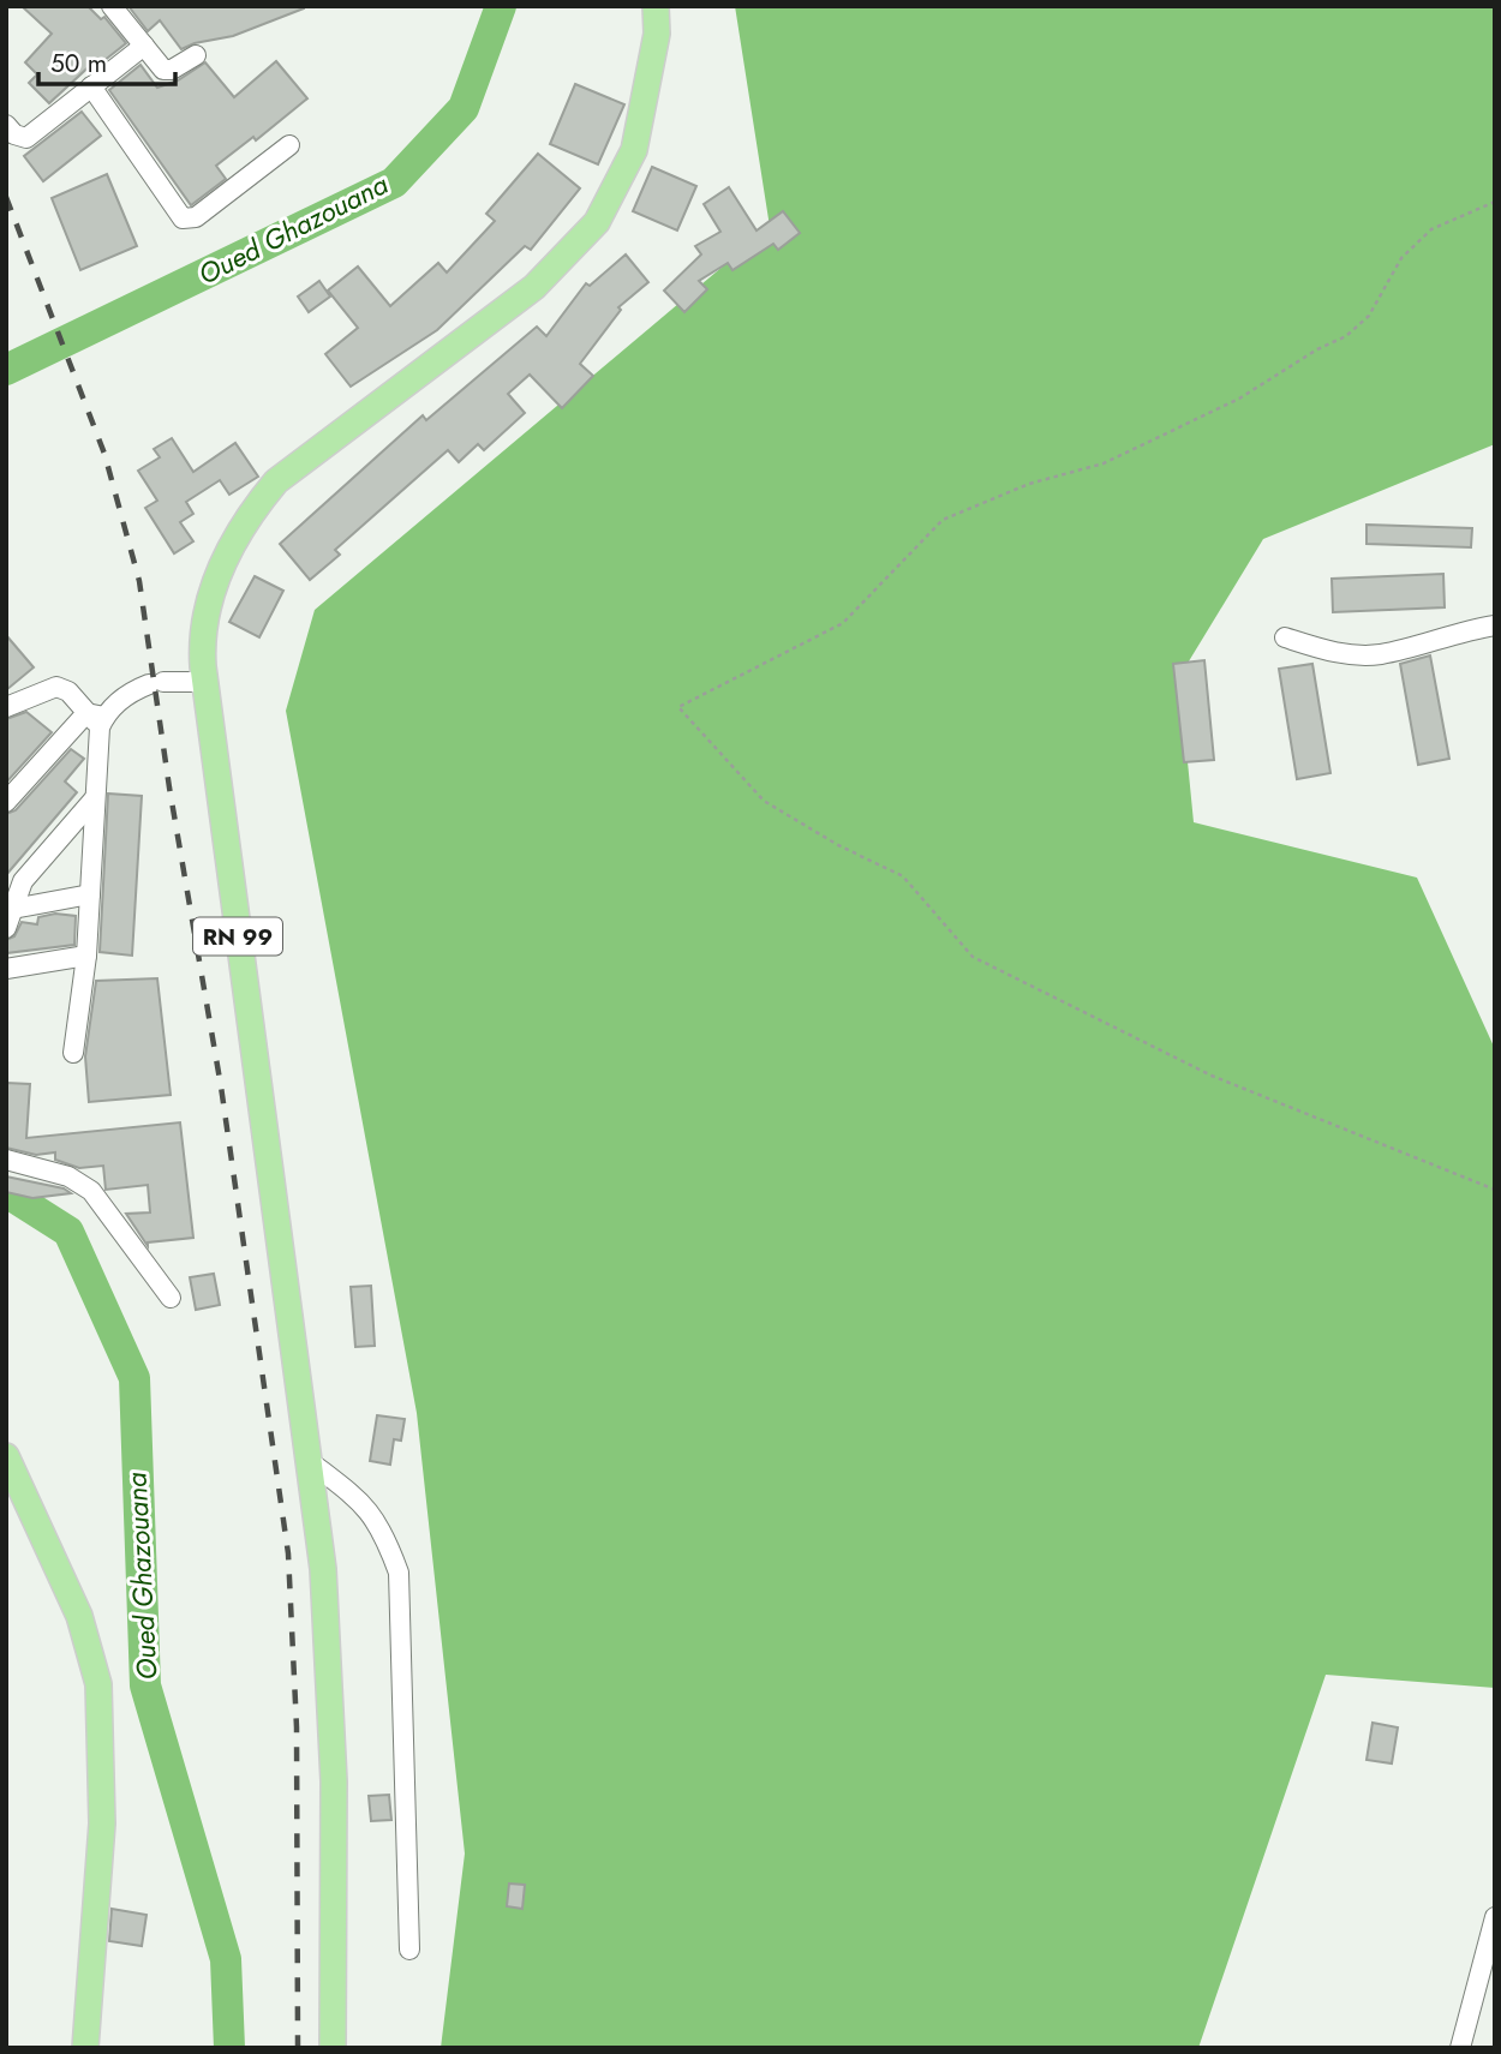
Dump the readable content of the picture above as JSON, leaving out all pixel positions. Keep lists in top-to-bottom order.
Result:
{
  "streets": {
    "main road": ["RN 99"]
  },
  "water": ["Oued Ghazouana"],
  "scale_bar": "50 m"
}
